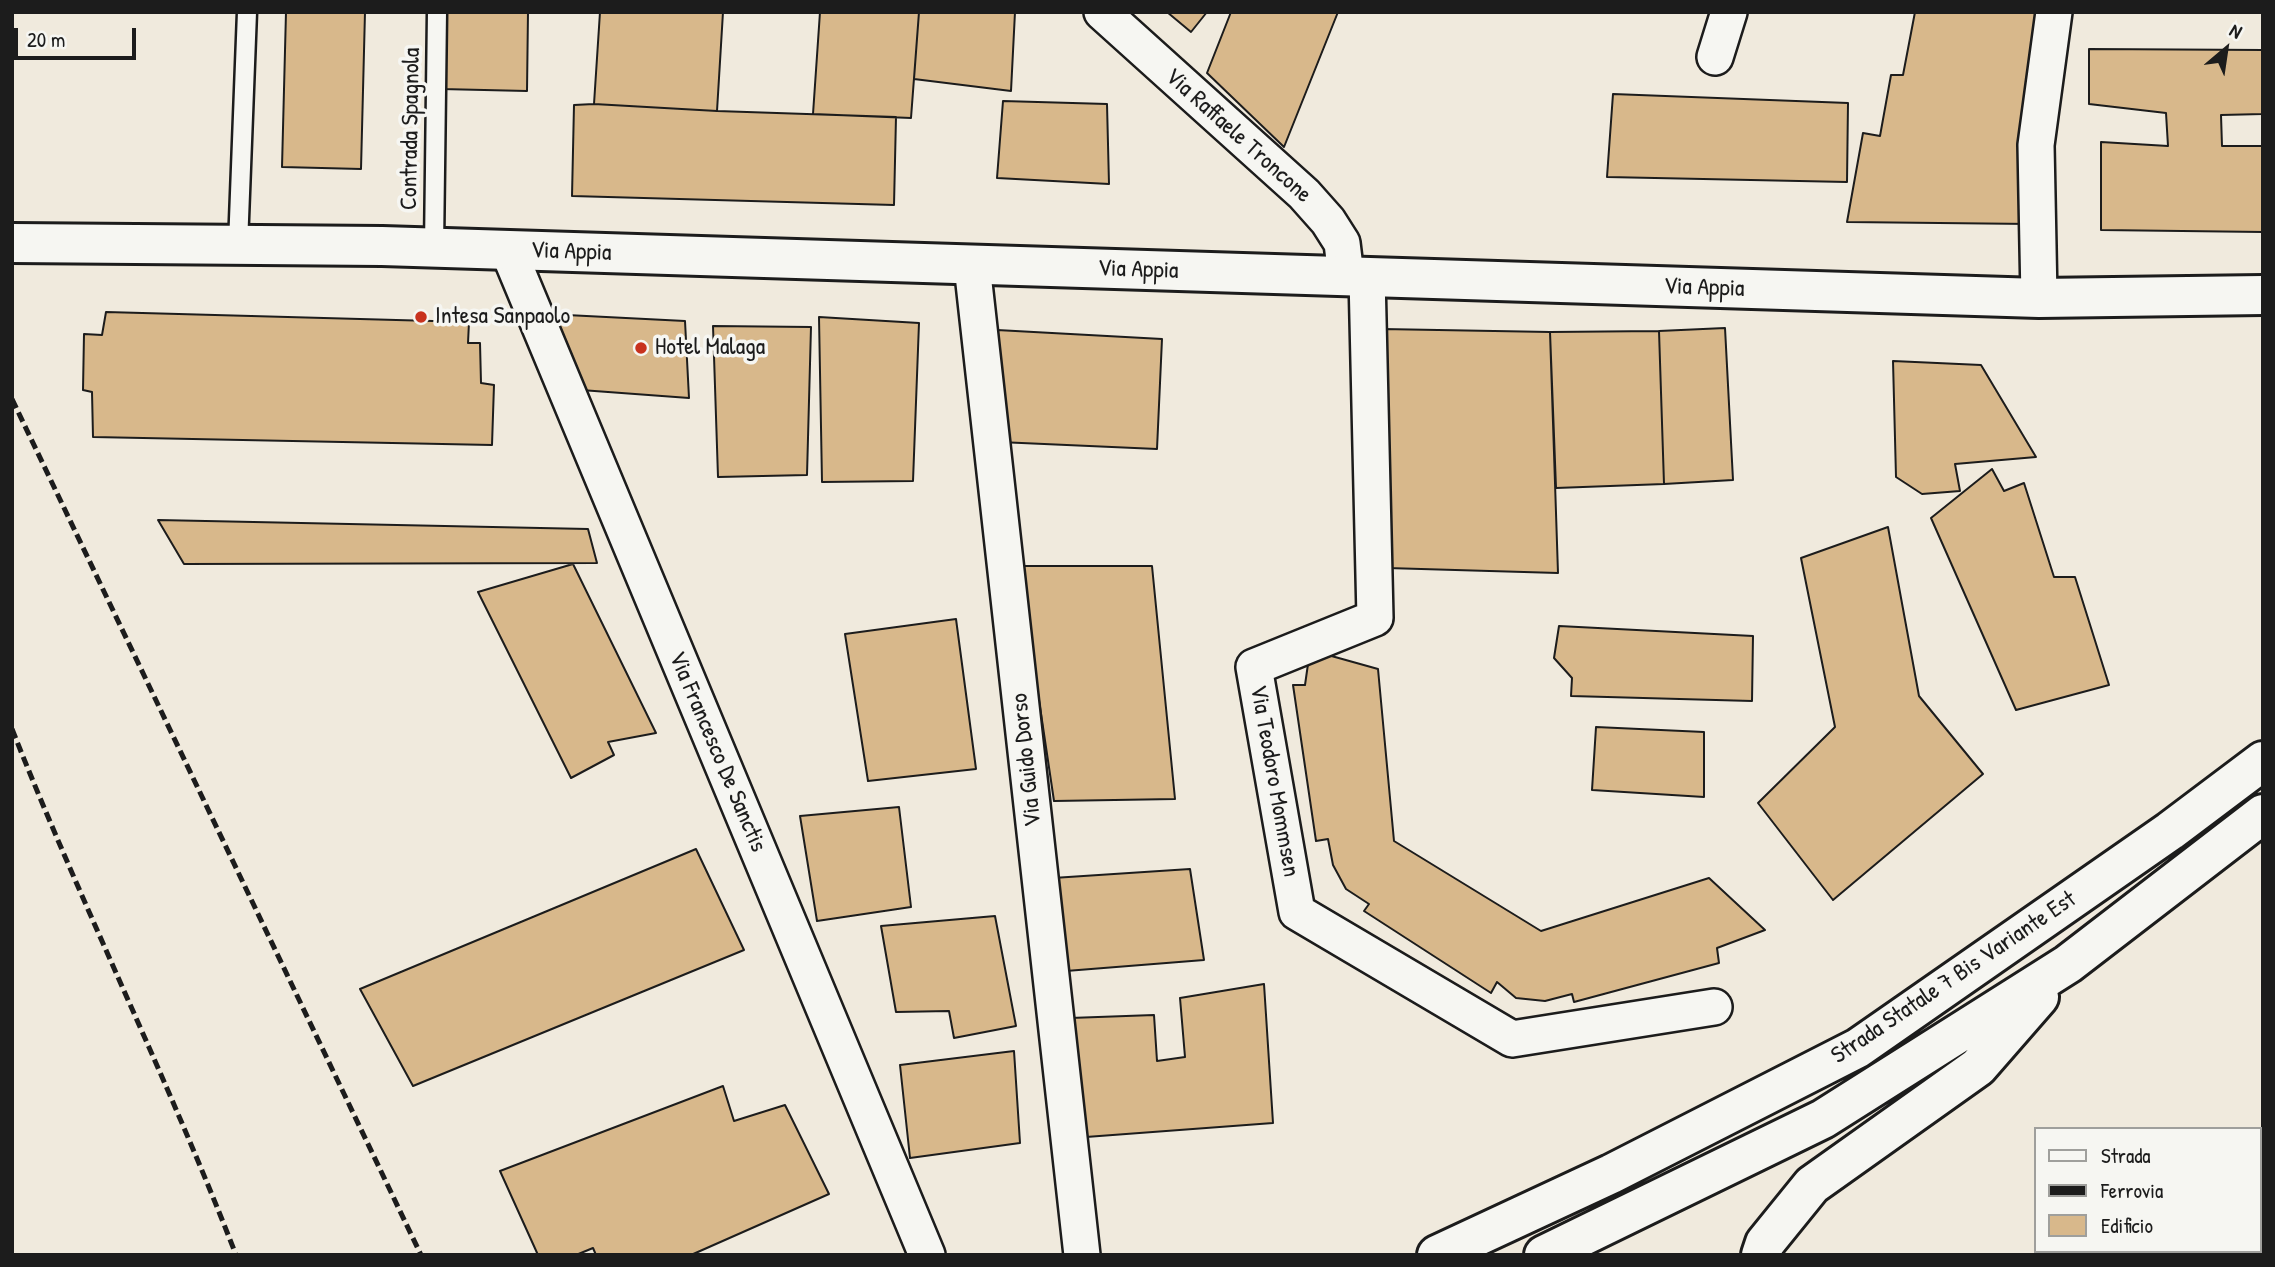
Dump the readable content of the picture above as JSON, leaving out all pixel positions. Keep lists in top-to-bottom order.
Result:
{
  "streets": {
    "main road": ["Via Appia", "Strada Statale 7 Bis Variante Est"],
    "street": [
      "Via Raffaele Troncone",
      "Via Francesco De Sanctis",
      "Via Guido Dorso",
      "Via Teodoro Mommsen"
    ],
    "lane": ["Contrada Spagnola"]
  },
  "crossings": [
    ["Contrada Spagnola", "Via Appia"],
    ["Via Raffaele Troncone", "Via Appia"],
    ["Via Raffaele Troncone", "Via Teodoro Mommsen"],
    ["Via Appia", "Via Francesco De Sanctis"],
    ["Via Appia", "Via Guido Dorso"],
    ["Via Appia", "Via Teodoro Mommsen"]
  ],
  "places": ["Intesa Sanpaolo", "Hotel Malaga"],
  "legend": ["Strada", "Ferrovia", "Edificio"],
  "scale_bar": "20 m",
  "north": "top right"
}
